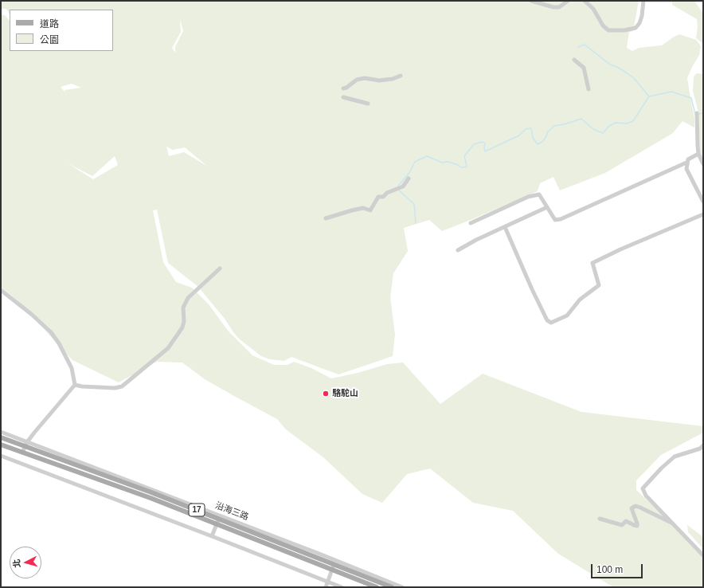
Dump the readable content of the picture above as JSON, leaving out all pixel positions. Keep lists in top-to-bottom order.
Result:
{
  "streets": {
    "main road": ["17", "沿海三路"]
  },
  "places": ["駱駝山"],
  "legend": ["道路", "公園"],
  "scale_bar": "100 m",
  "north": "left"
}
